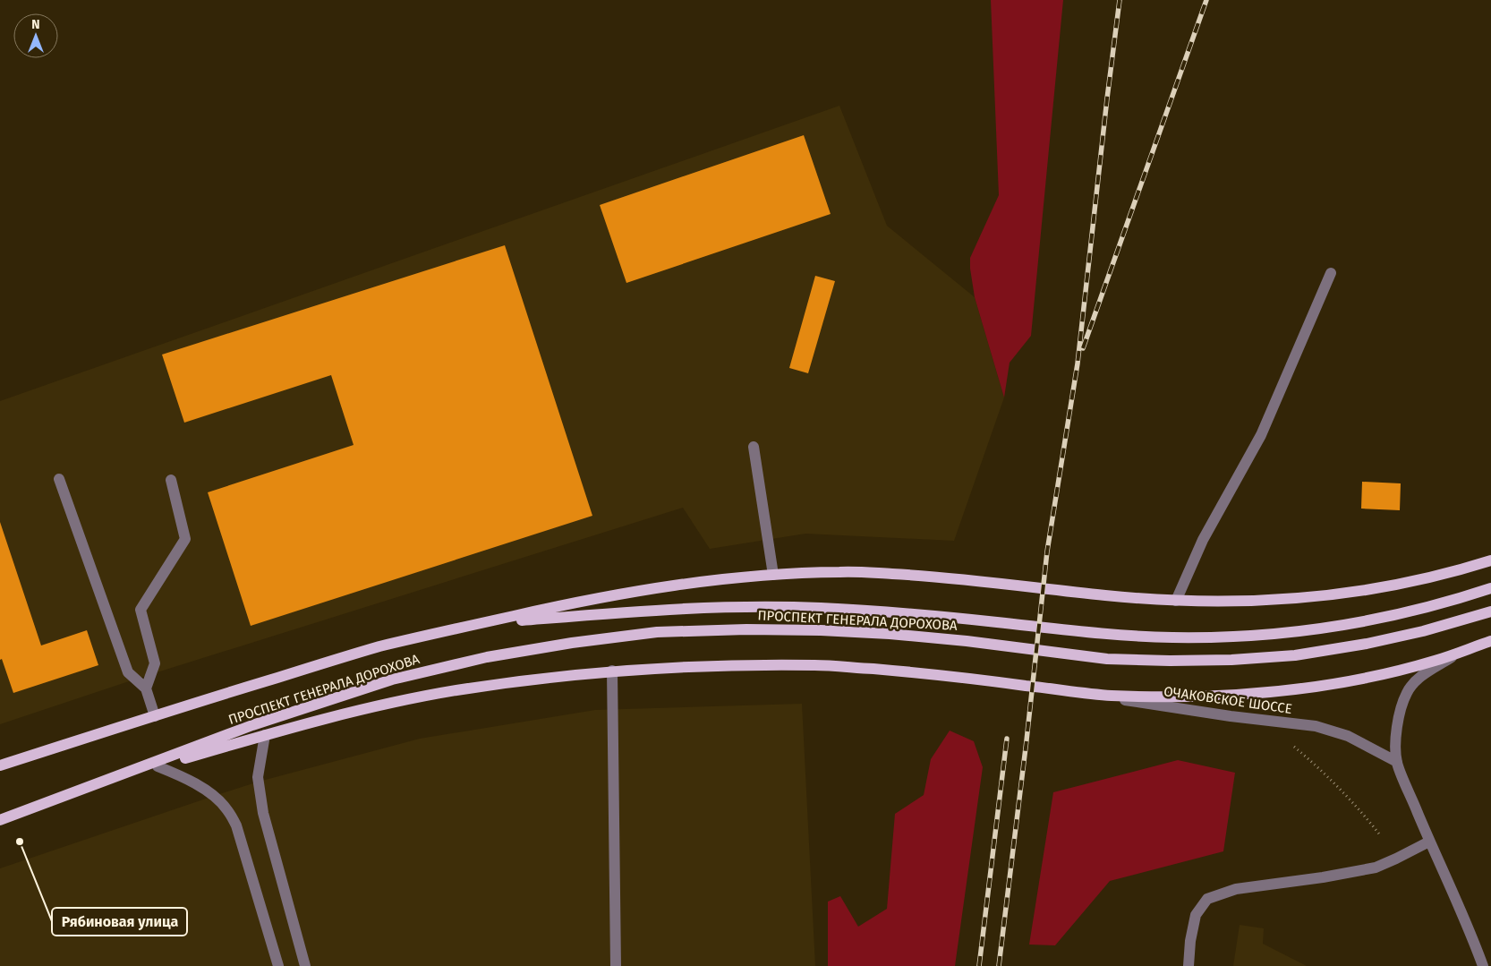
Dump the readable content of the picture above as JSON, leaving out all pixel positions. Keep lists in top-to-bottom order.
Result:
{
  "streets": {
    "main road": ["ПРОСПЕКТ ГЕНЕРАЛА ДОРОХОВА"],
    "street": ["ОЧАКОВСКОЕ ШОССЕ"]
  },
  "crossings": [
    ["ПРОСПЕКТ ГЕНЕРАЛА ДОРОХОВА", "ОЧАКОВСКОЕ ШОССЕ"]
  ],
  "places": ["Рябиновая улица"],
  "north": "top"
}
